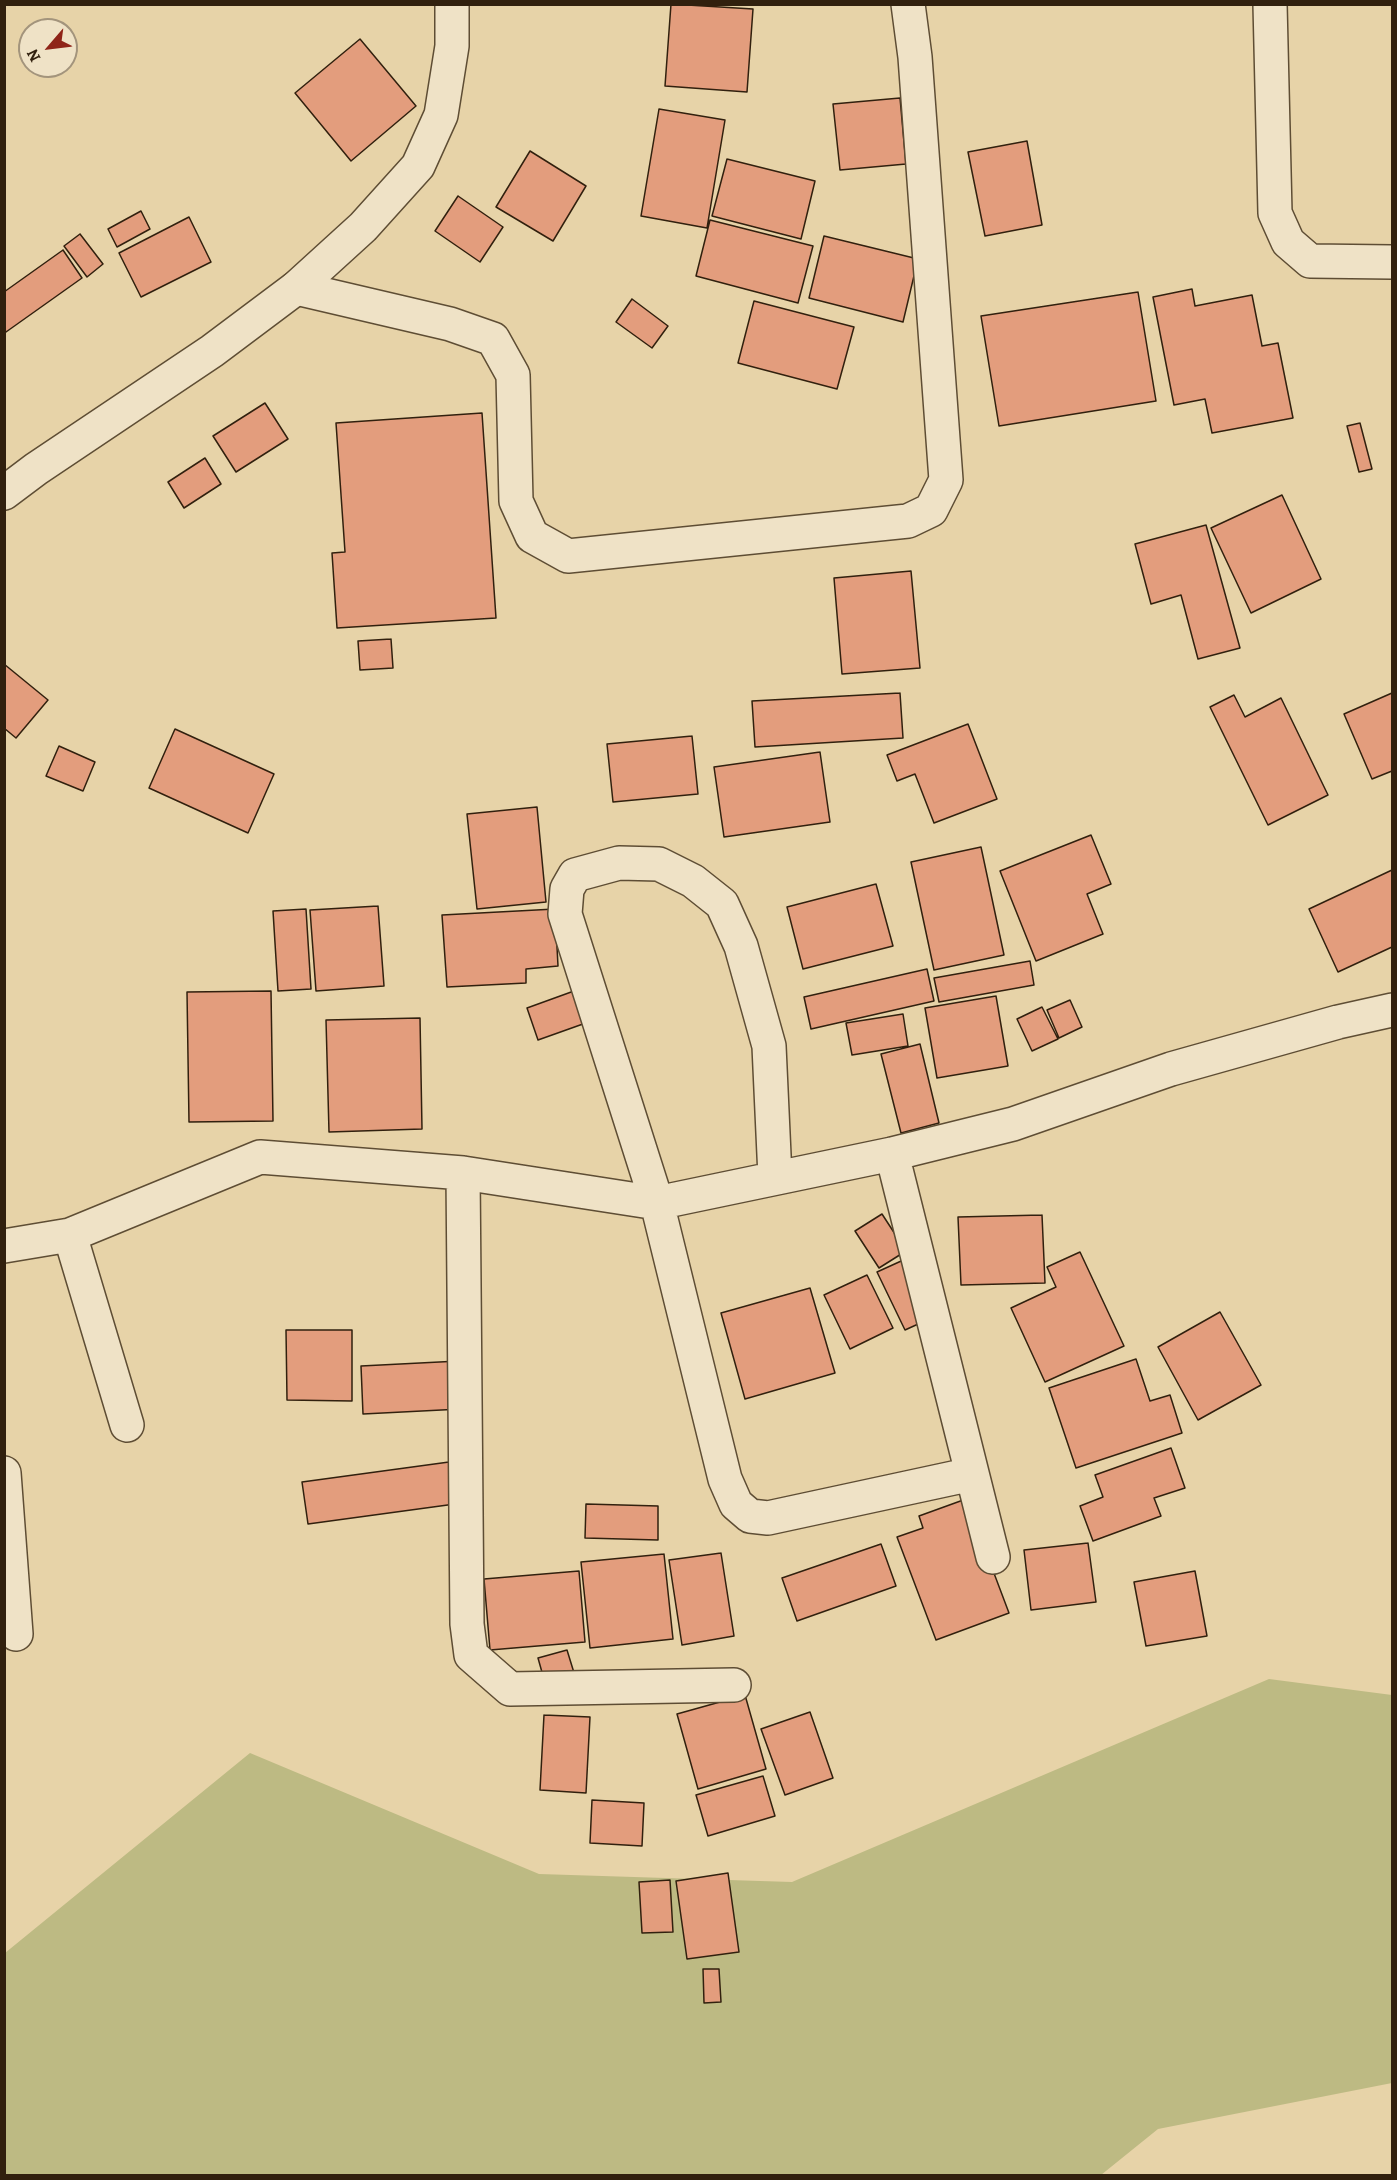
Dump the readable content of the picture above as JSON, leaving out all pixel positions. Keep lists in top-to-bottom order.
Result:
{
  "north": "bottom left"
}
